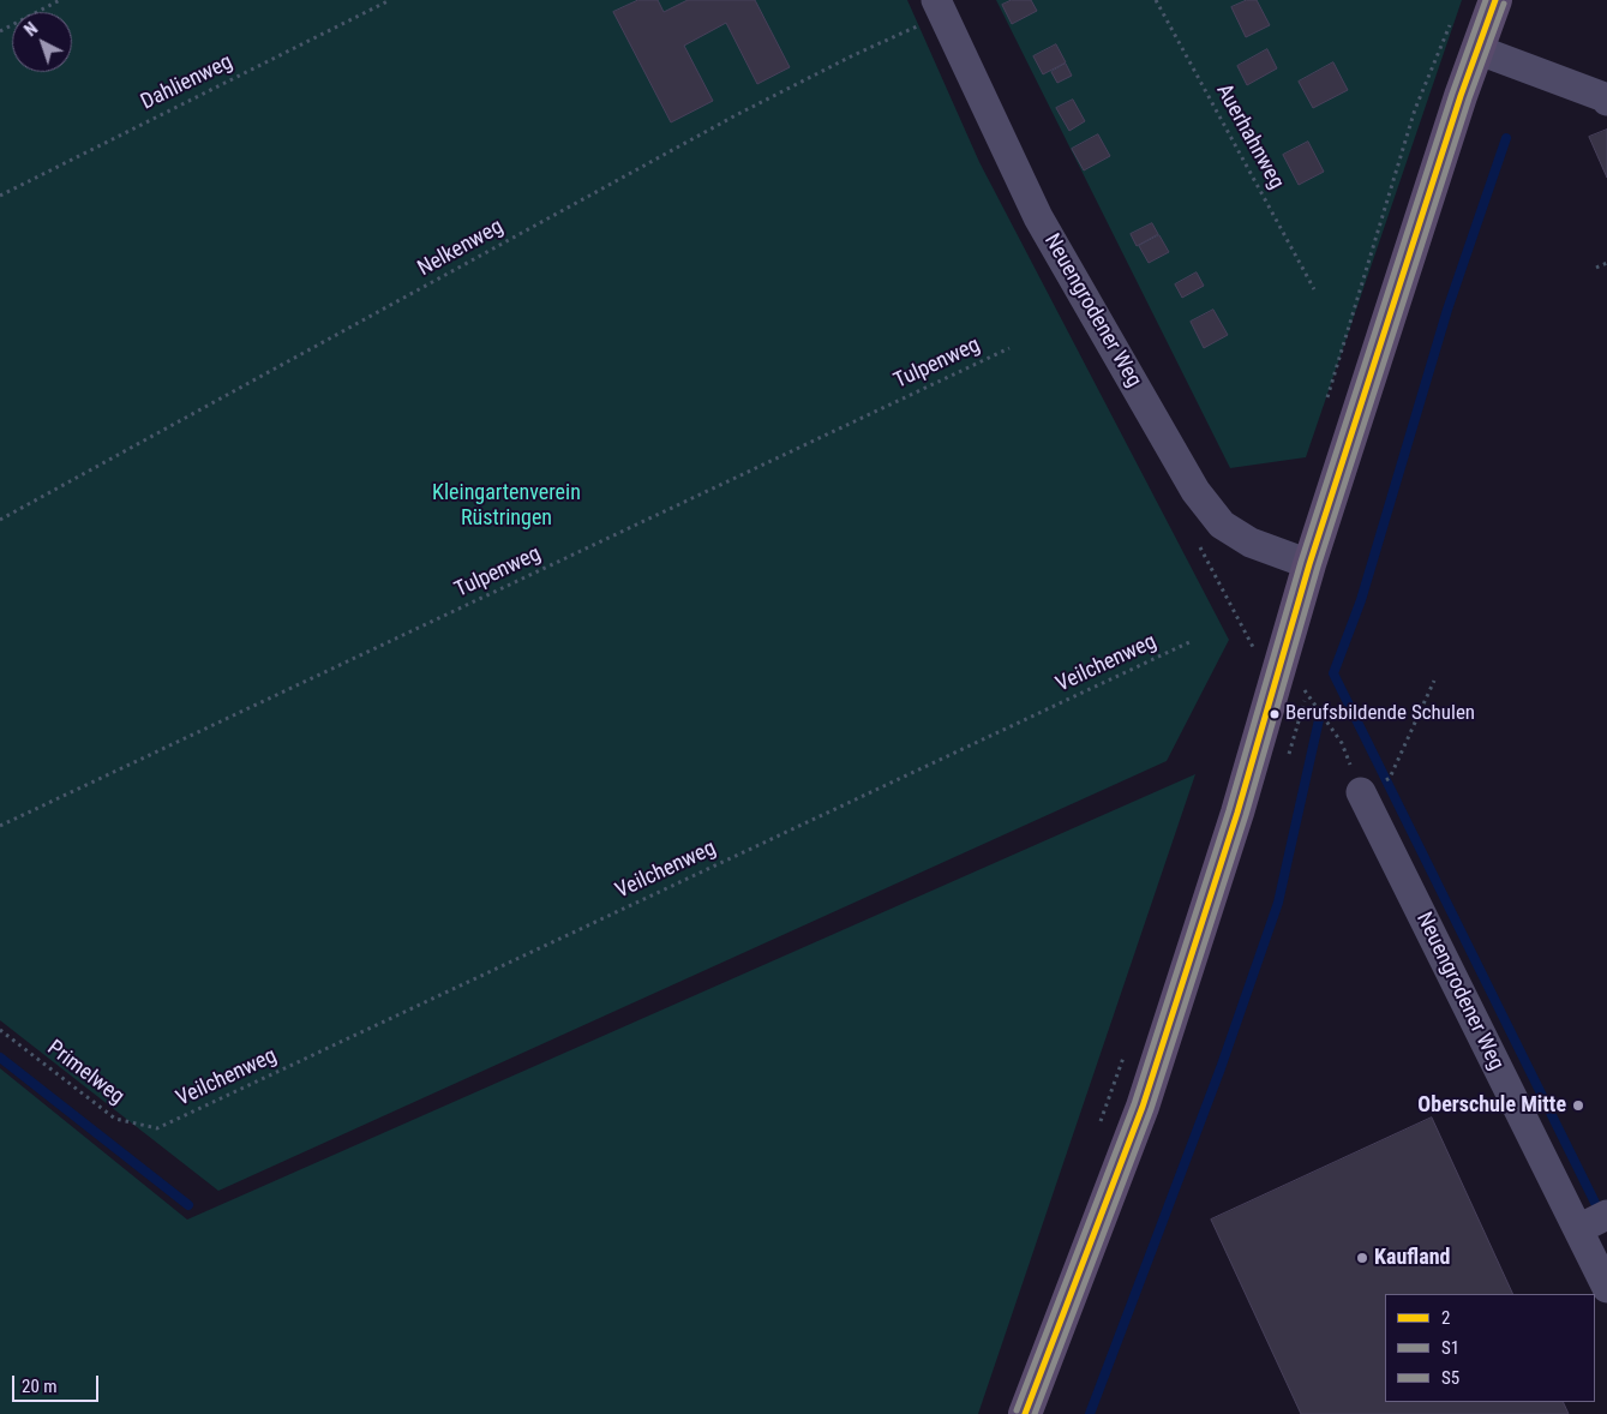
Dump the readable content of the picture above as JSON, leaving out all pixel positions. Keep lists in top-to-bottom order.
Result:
{
  "streets": {
    "street": ["Neuengrodener Weg"],
    "path": [
      "Dahlienweg",
      "Auerhahnweg",
      "Nelkenweg",
      "Tulpenweg",
      "Veilchenweg",
      "Primelweg"
    ]
  },
  "crossings": [
    ["Nelkenweg", "Neuengrodener Weg"],
    ["Veilchenweg", "Primelweg"]
  ],
  "parks": ["Kleingartenverein Rüstringen"],
  "places": ["Berufsbildende Schulen", "Oberschule Mitte", "Kaufland"],
  "lines": ["transit line 2", "transit line S5", "transit line S1"],
  "legend": ["2", "S1", "S5"],
  "scale_bar": "20 m",
  "north": "top left"
}
